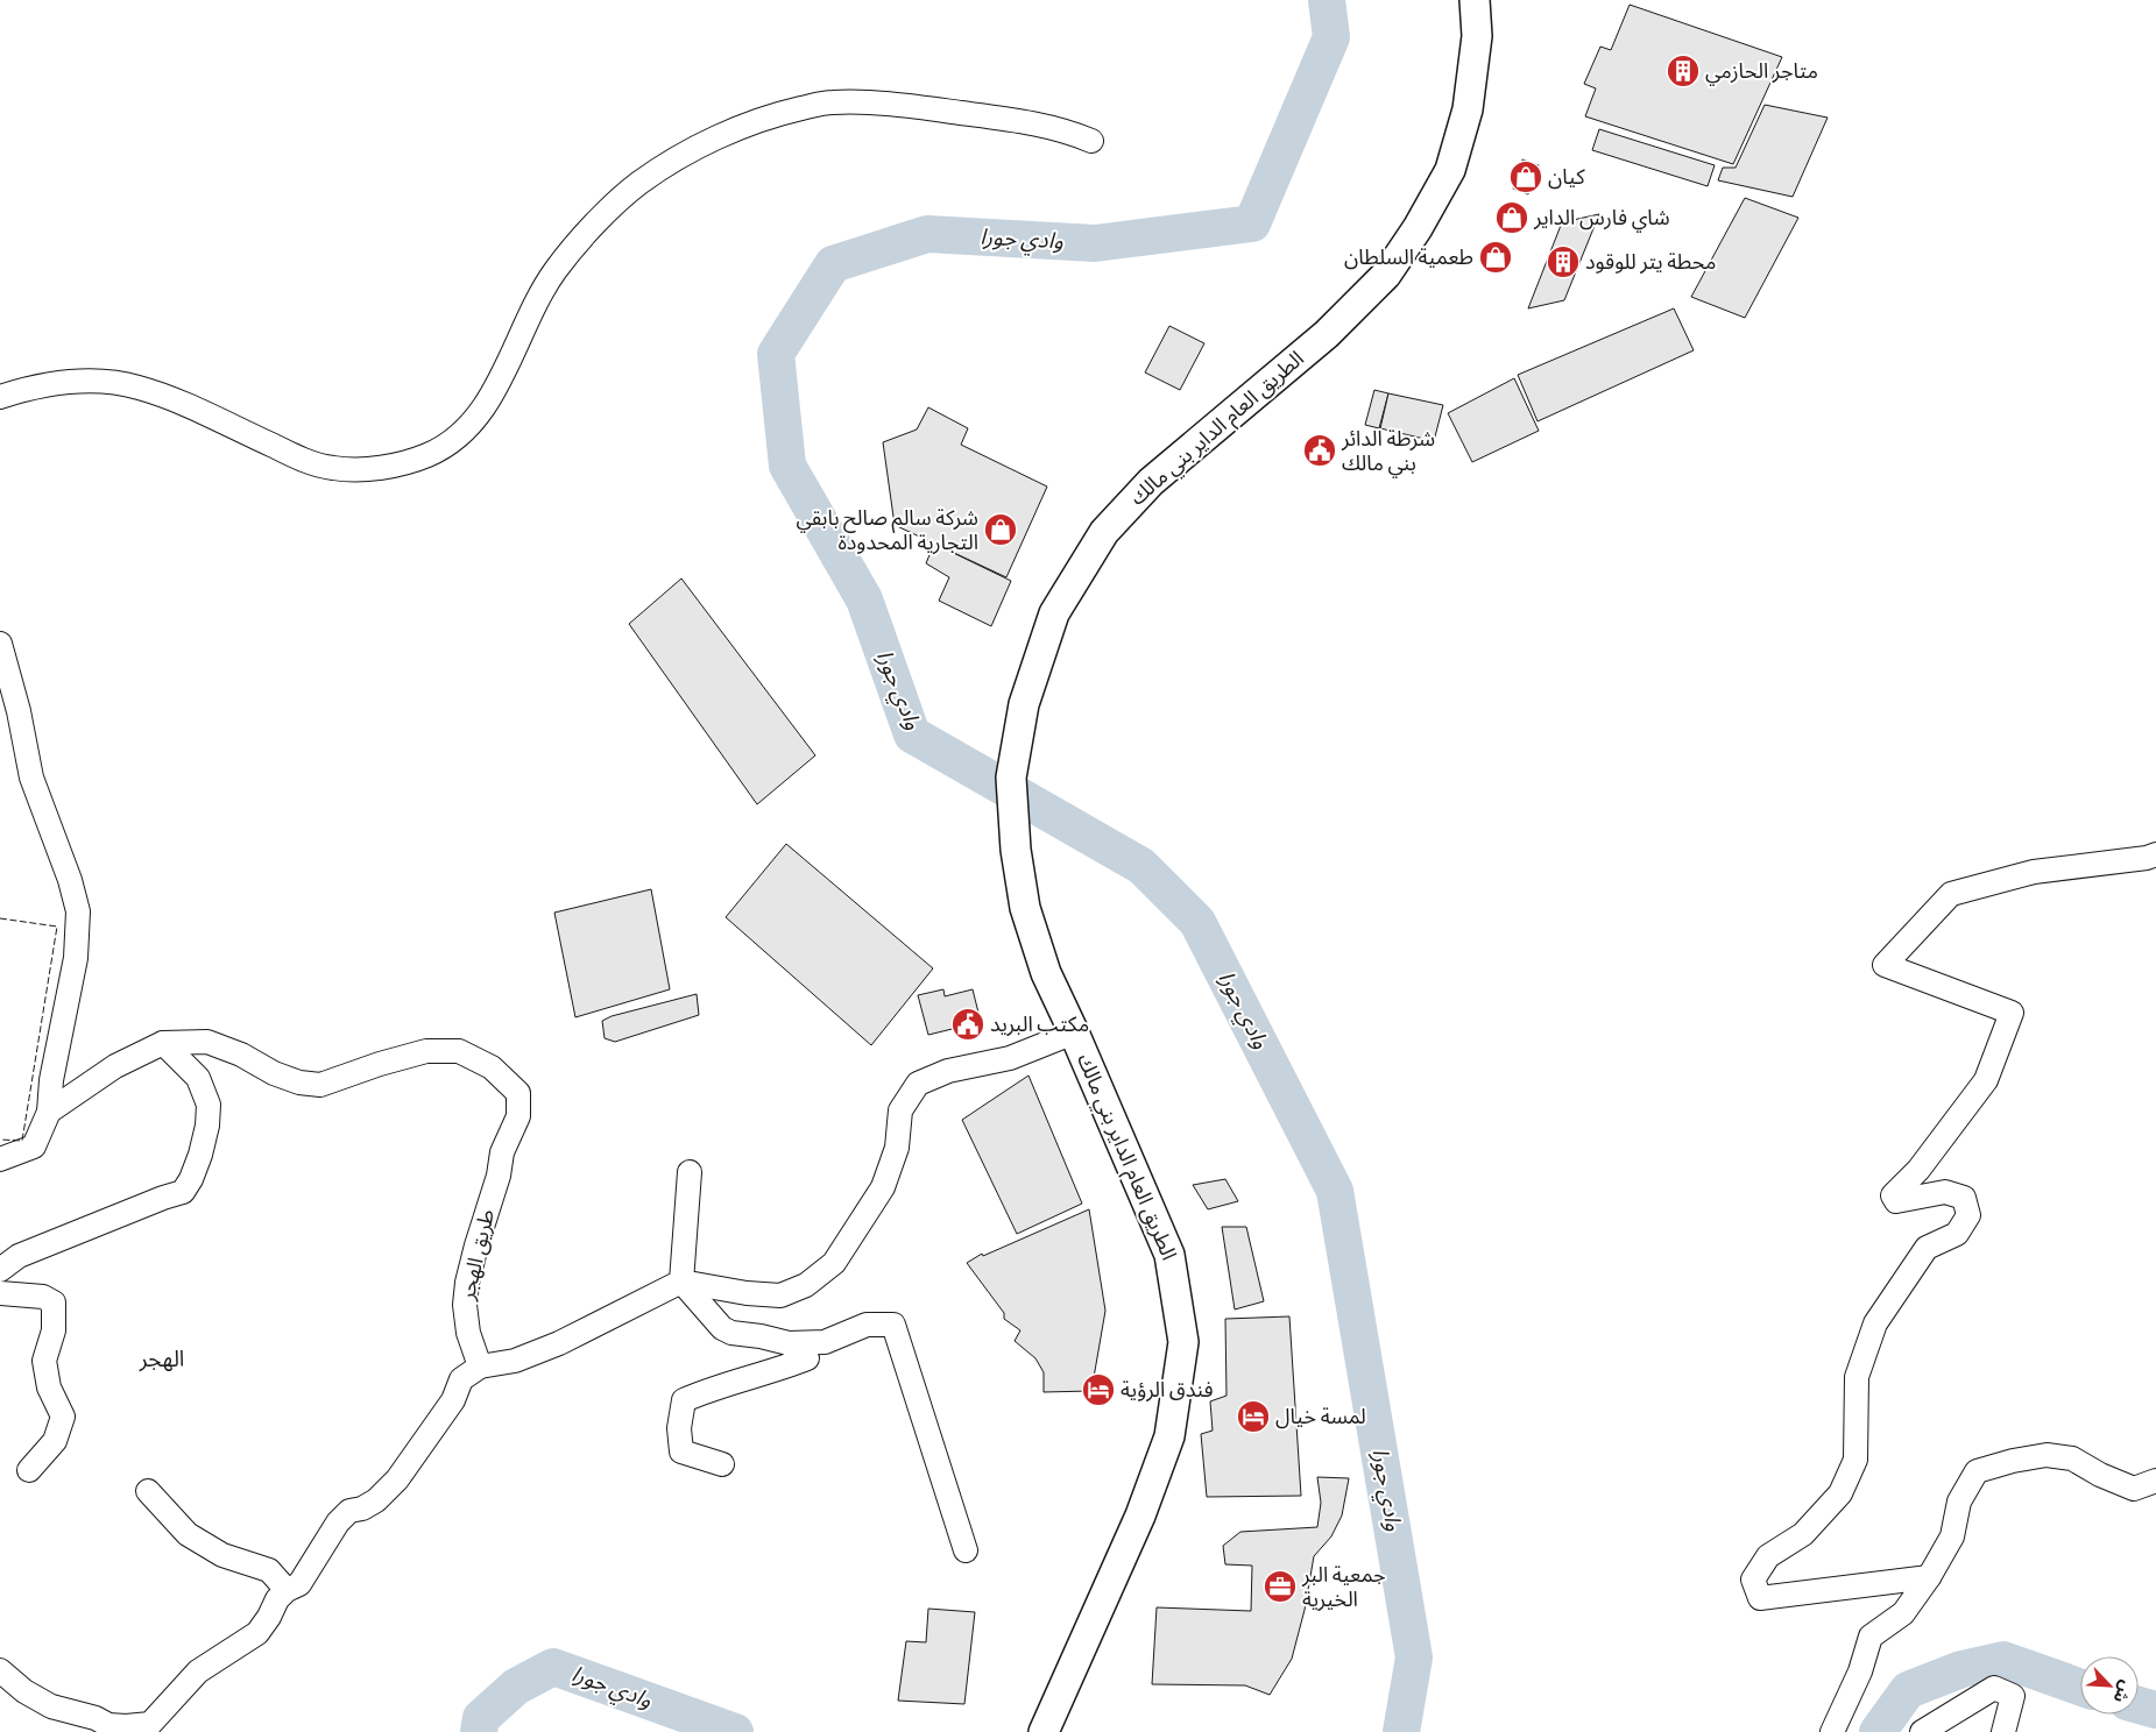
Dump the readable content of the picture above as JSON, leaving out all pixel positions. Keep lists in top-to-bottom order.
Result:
{
  "streets": {
    "main road": ["الطريق العام الداير بني مالك"],
    "street": ["طريق الهجر"]
  },
  "districts": ["الهجر"],
  "water": ["وادي جورا"],
  "places": {
    "building": ["متاجر الحازمي", "محطة يتر للوقود"],
    "shop": [
      "كيان",
      "شاي فارس الداير",
      "طعمية السلطان",
      "شركة سالم صالح بابقي التجارية المحدودة"
    ],
    "public building": ["شرطة الدائر بني مالك", "مكتب البريد"],
    "hotel": ["فندق الرؤية", "لمسة خيال"],
    "office": ["جمعية البر الخيرية"]
  },
  "north": "bottom right"
}
